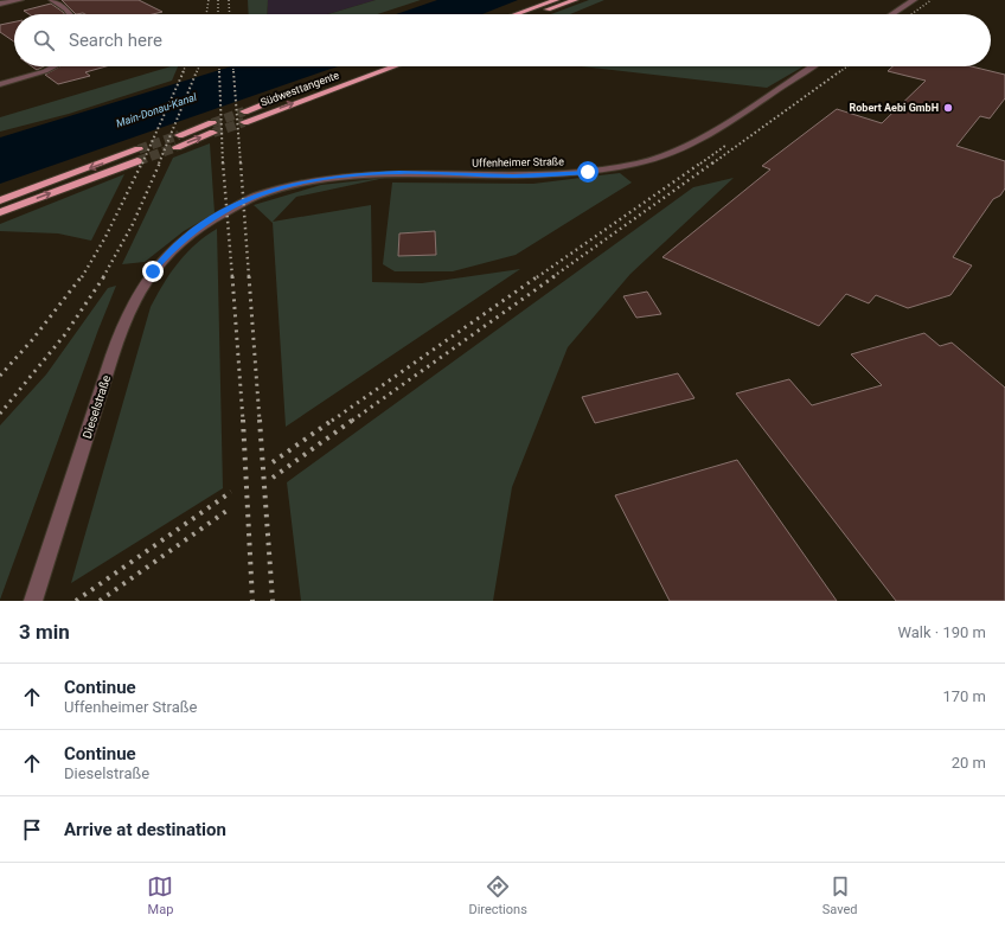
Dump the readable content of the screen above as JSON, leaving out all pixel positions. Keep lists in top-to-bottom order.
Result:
{
  "streets": {
    "highway": ["Südwesttangente"],
    "street": ["Uffenheimer Straße", "Dieselstraße"]
  },
  "crossings": [
    ["Uffenheimer Straße", "Dieselstraße"]
  ],
  "water": ["Main-Donau-Kanal"],
  "places": ["Robert Aebi GmbH"],
  "page": {
    "search": "Search here",
    "heading": ["3 min", "Walk · 190 m"],
    "list": [
      ["Continue", "Uffenheimer Straße", "170 m"],
      ["Continue", "Dieselstraße", "20 m"],
      "Arrive at destination"
    ],
    "nav": ["Map", "Directions", "Saved"]
  }
}
